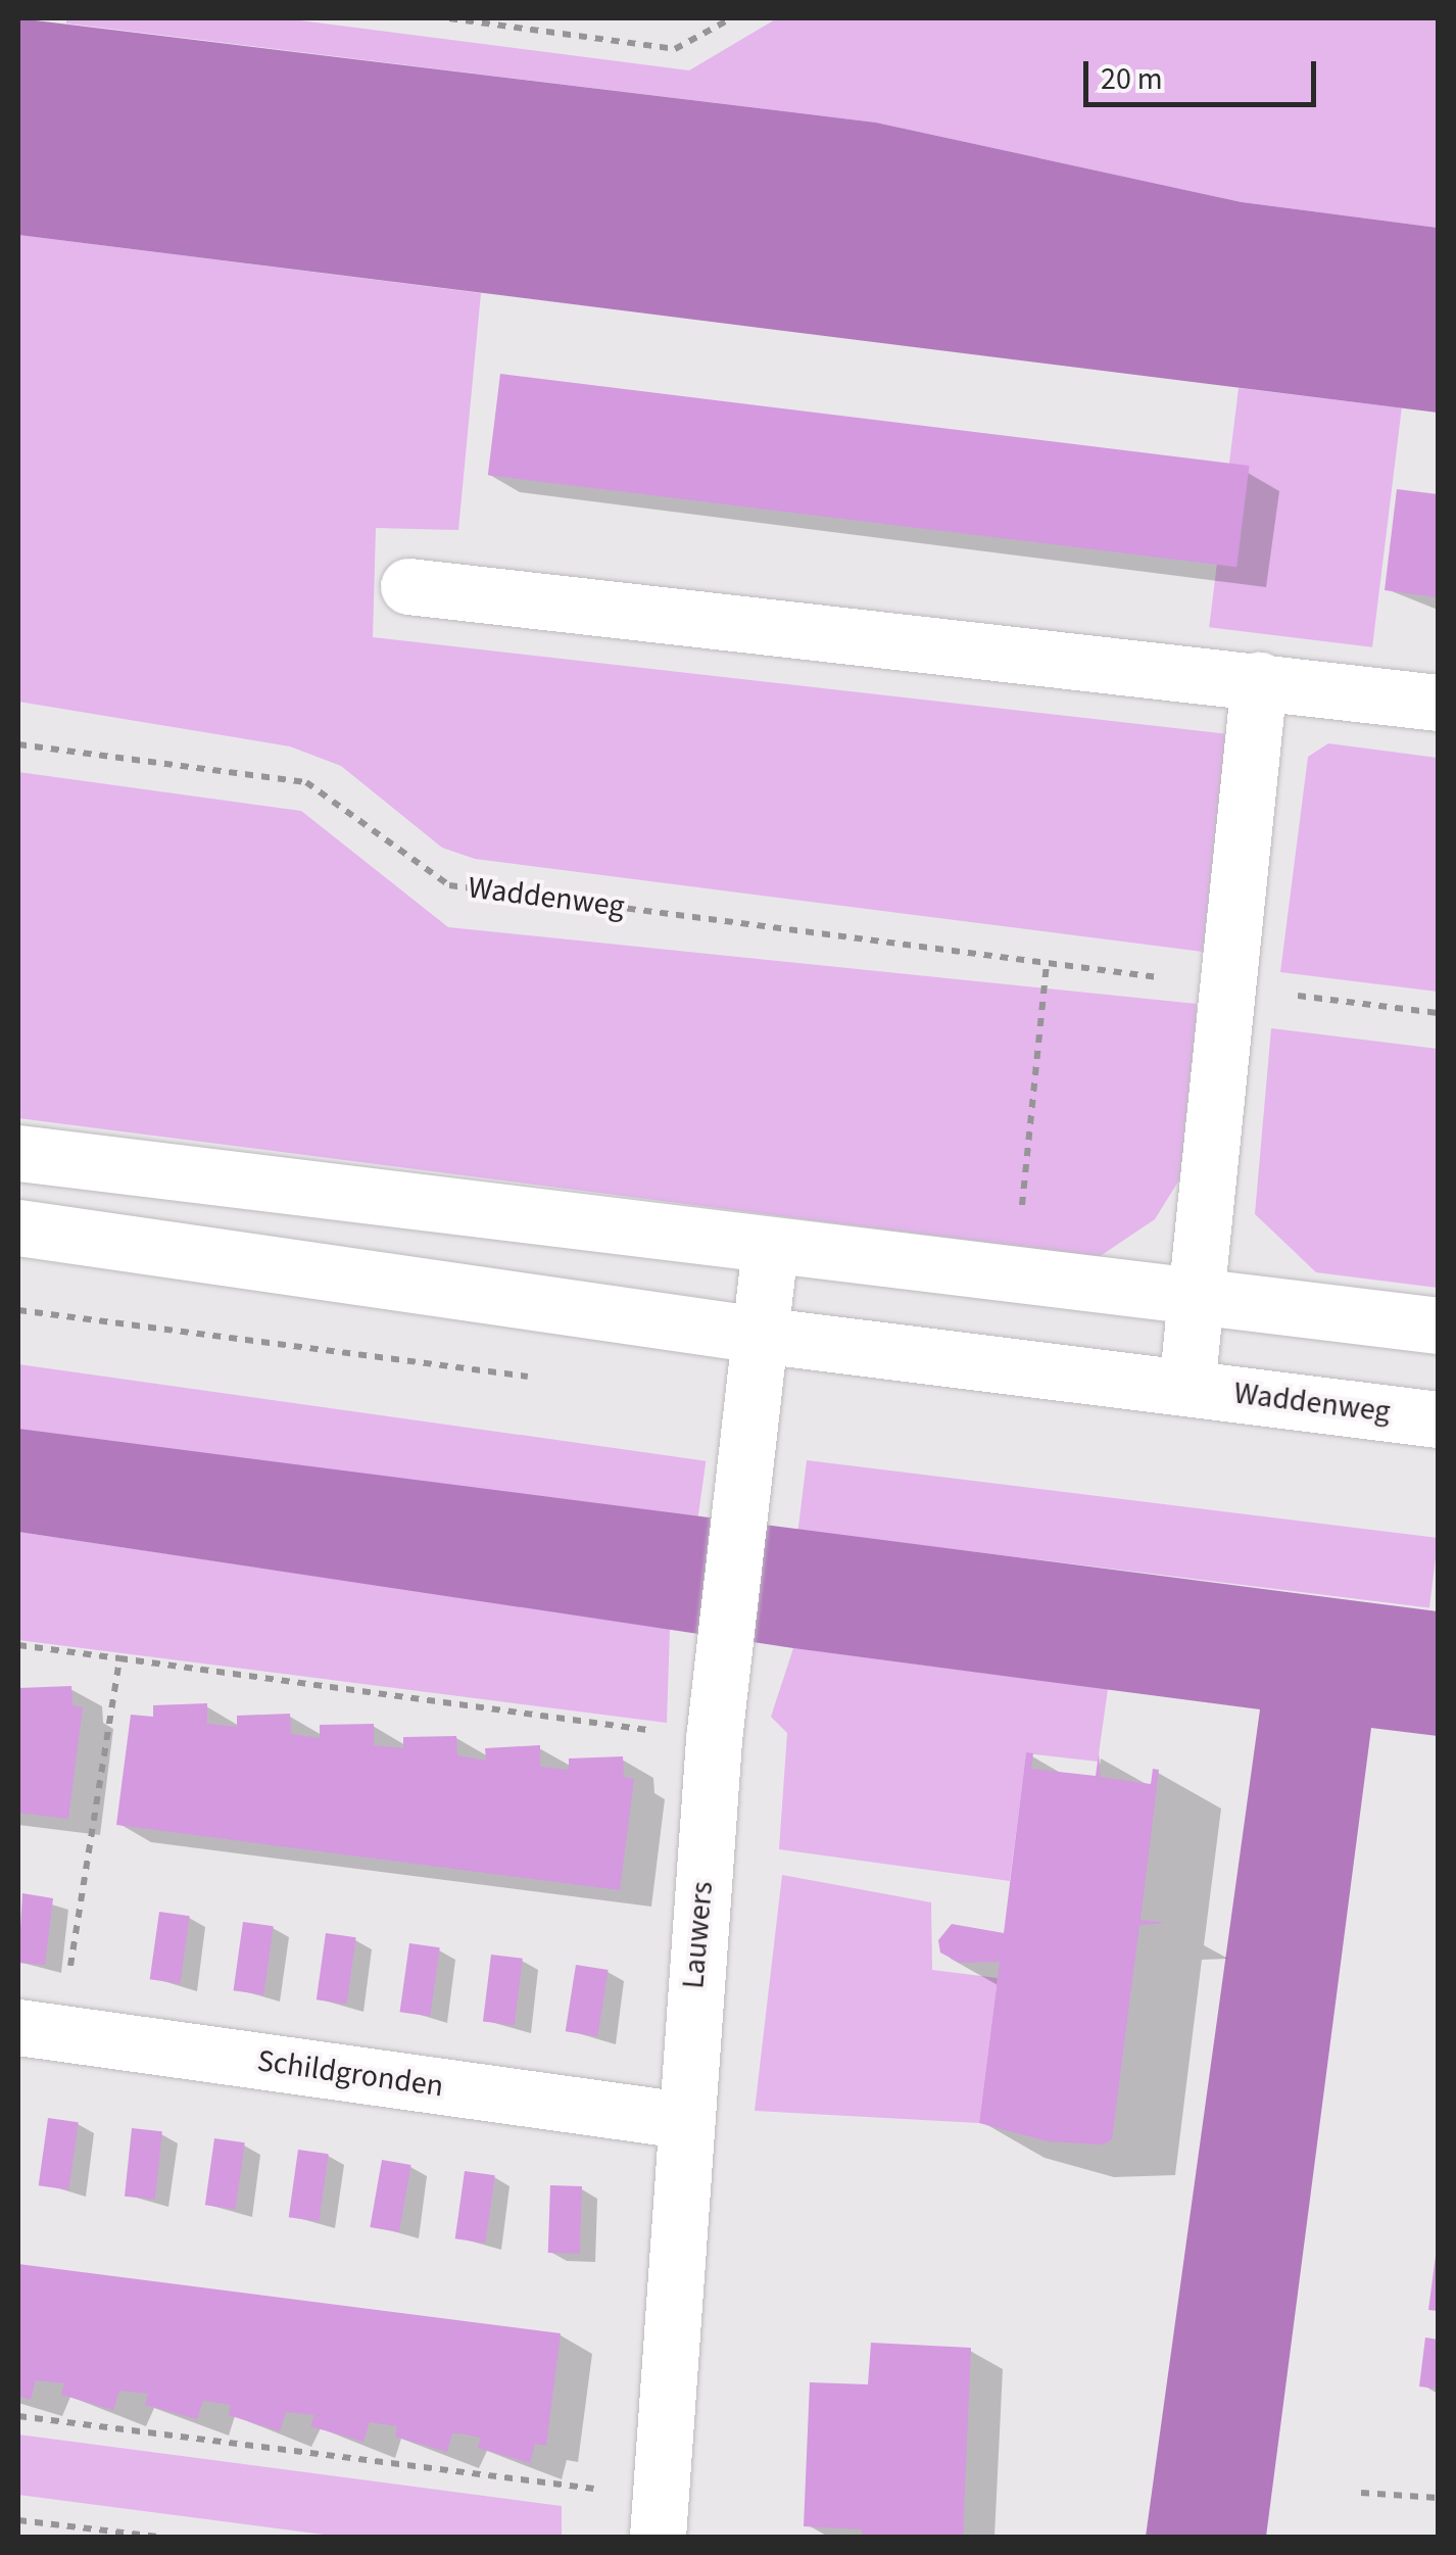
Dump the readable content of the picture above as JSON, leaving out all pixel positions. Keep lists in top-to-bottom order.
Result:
{
  "streets": {
    "street": ["Waddenweg", "Lauwers", "Schildgronden"]
  },
  "crossings": [
    ["Waddenweg", "Lauwers"],
    ["Lauwers", "Schildgronden"]
  ],
  "scale_bar": "20 m"
}
